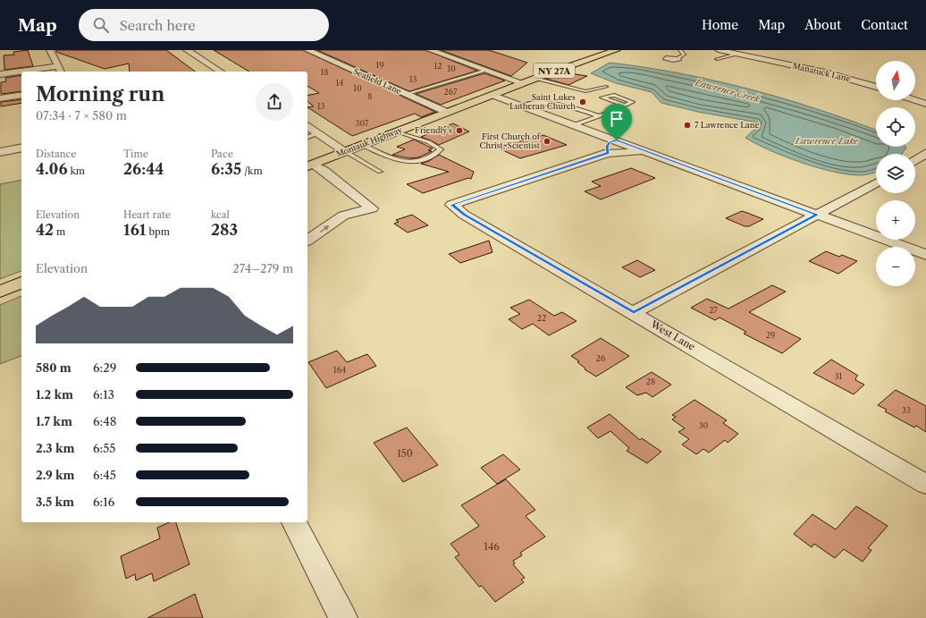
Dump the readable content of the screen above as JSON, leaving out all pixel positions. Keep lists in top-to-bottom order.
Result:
{
  "streets": {
    "main road": ["NY 27A", "Montauk Highway"],
    "street": ["Manatuck Lane", "Seafield Lane", "West Lane"]
  },
  "crossings": [
    ["NY 27A", "Montauk Highway"],
    ["Seafield Lane", "Montauk Highway"]
  ],
  "water": ["Lawrence Creek", "Lawrence Lake"],
  "places": [
    "Saint Lukes Lutheran Church",
    "7 Lawrence Lane",
    "Friendly's",
    "First Church of Christ, Scientist"
  ],
  "house_numbers": [
    "19",
    "12",
    "10",
    "18",
    "13",
    "14",
    "10",
    "267",
    "8",
    "13",
    "307",
    "27",
    "22",
    "29",
    "26",
    "164",
    "31",
    "28",
    "33",
    "30",
    "150",
    "146"
  ],
  "north": "top",
  "page": {
    "header": "Map",
    "search": "Search here",
    "nav": [
      "Home",
      "Map",
      "About",
      "Contact"
    ],
    "map_buttons": ["+", "−"],
    "heading": ["Morning run", "07:34 · 7 × 580 m"],
    "stats": [
      ["Distance", "4.06 km"],
      ["Time", "26:44"],
      ["Pace", "6:35 /km"],
      ["Elevation", "42 m"],
      ["Heart rate", "161 bpm"],
      ["kcal", "283"]
    ],
    "chart": ["Elevation", "274–279 m"],
    "list": [
      {
        "name": "580 m",
        "note": "6:29"
      },
      {
        "name": "1.2 km",
        "note": "6:13"
      },
      {
        "name": "1.7 km",
        "note": "6:48"
      },
      {
        "name": "2.3 km",
        "note": "6:55"
      },
      {
        "name": "2.9 km",
        "note": "6:45"
      },
      {
        "name": "3.5 km",
        "note": "6:16"
      }
    ]
  }
}
